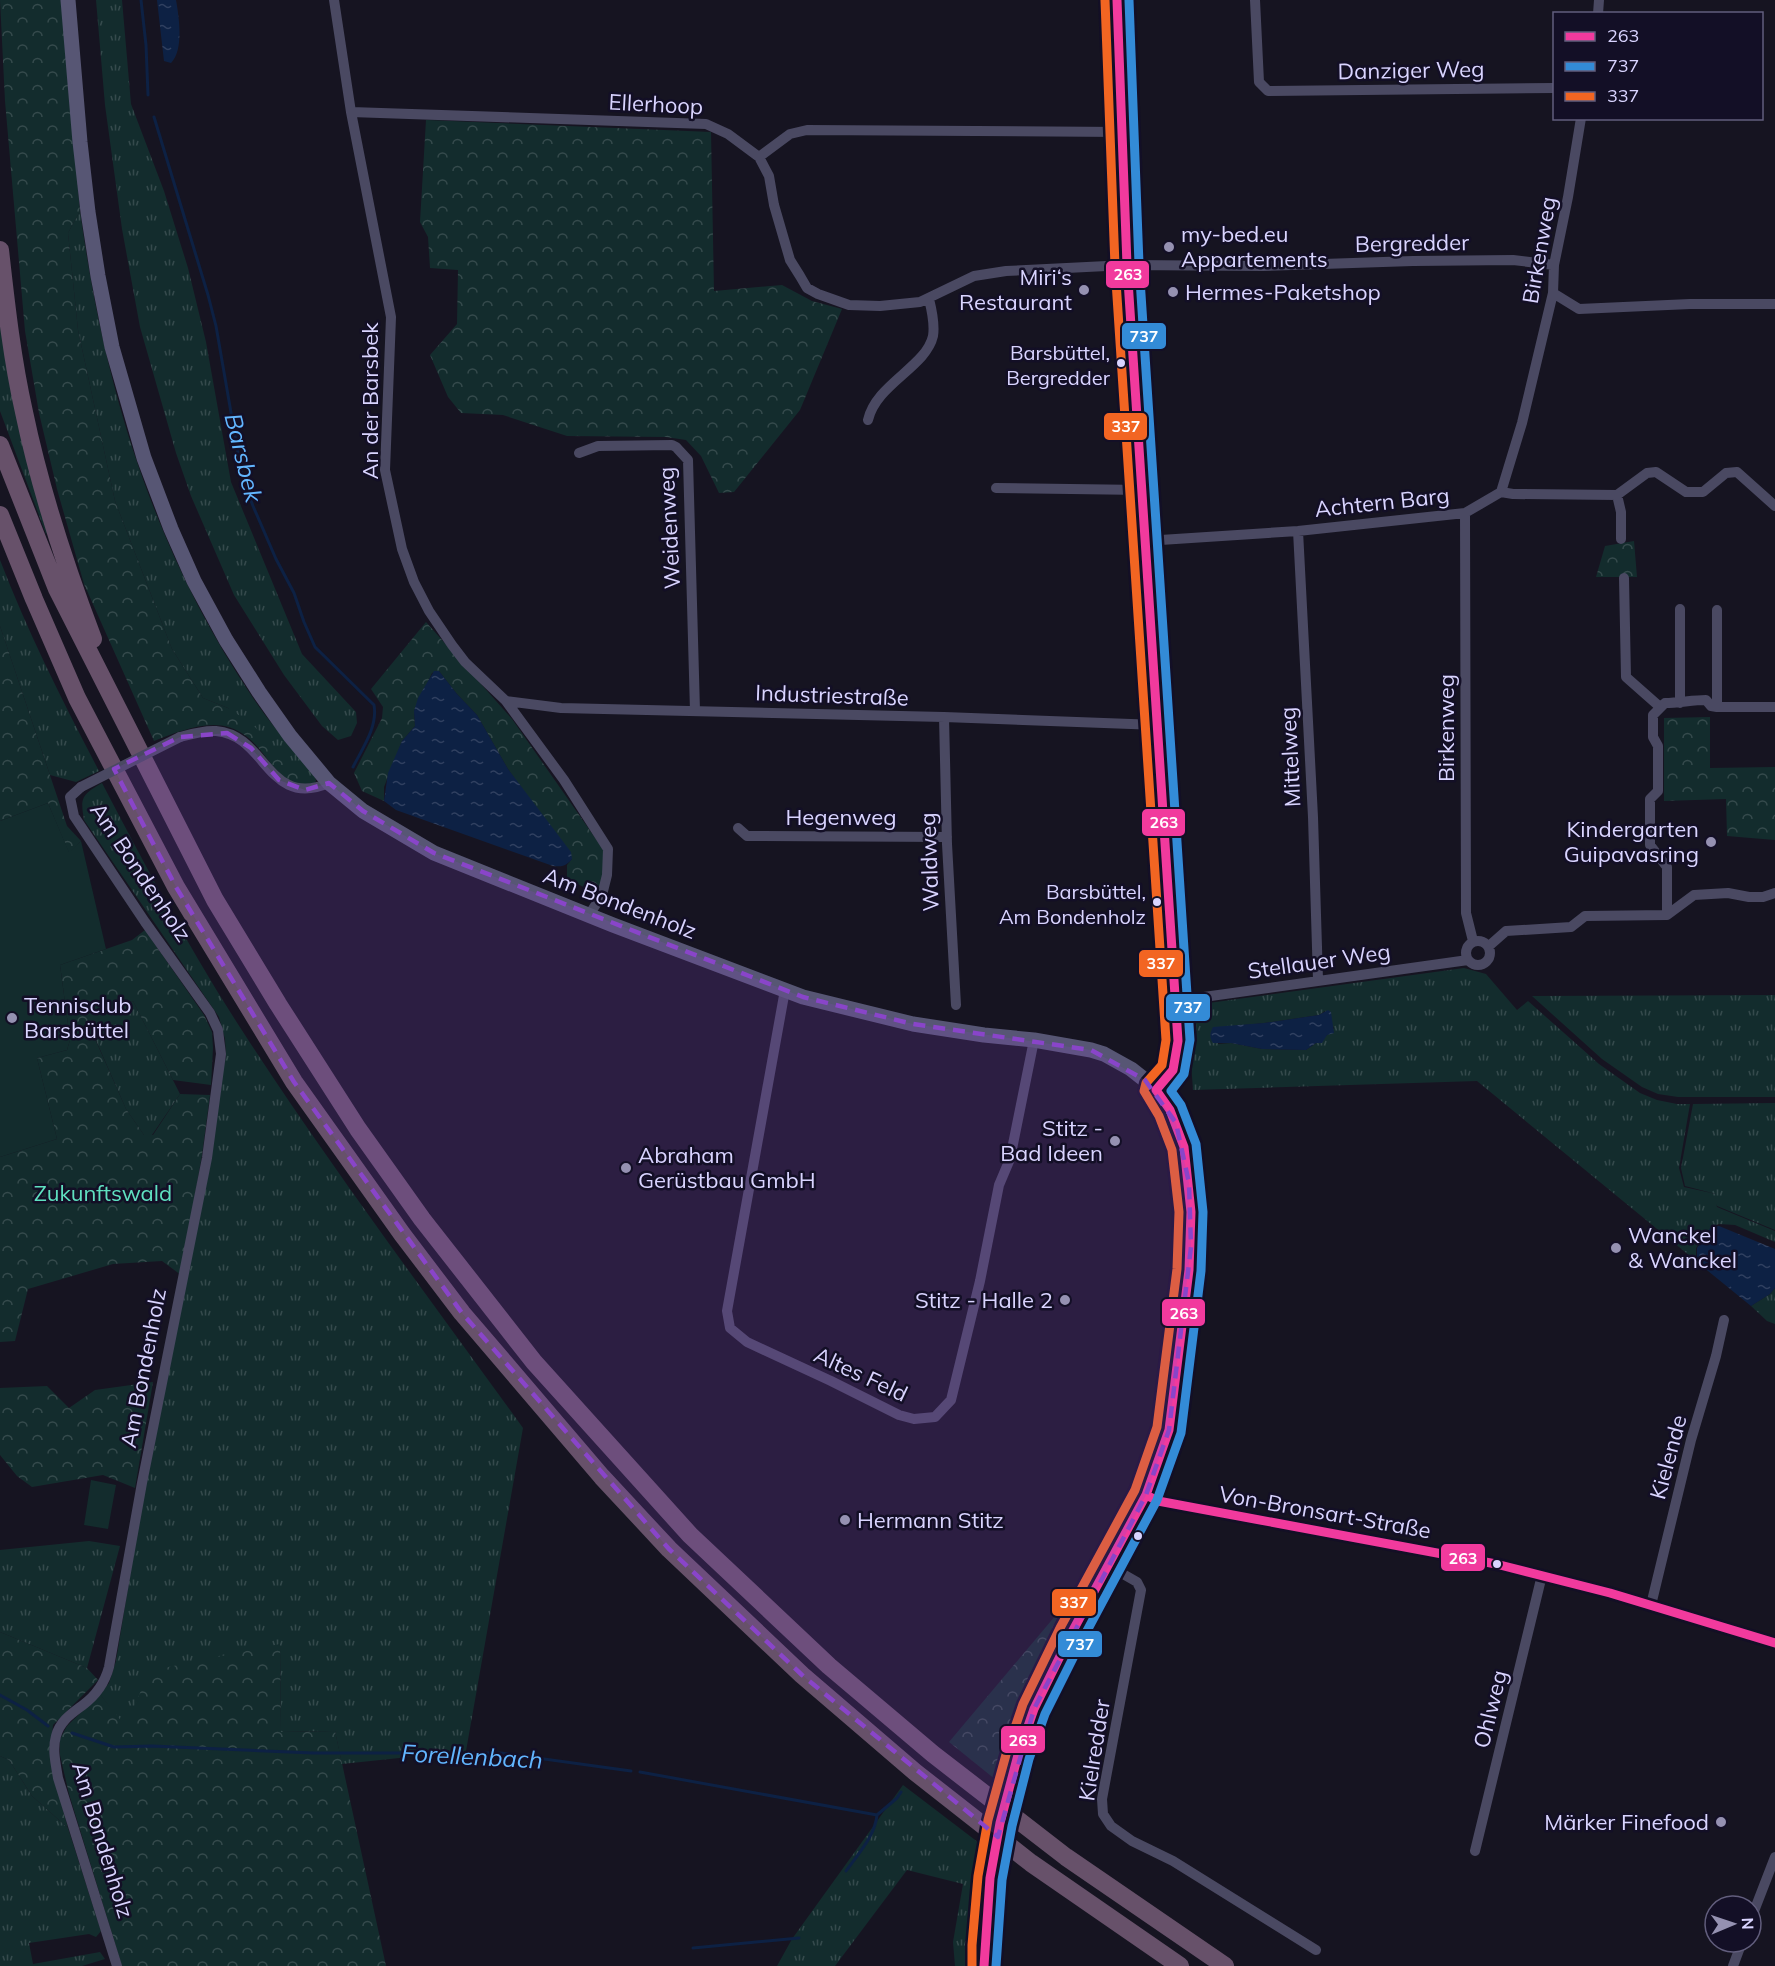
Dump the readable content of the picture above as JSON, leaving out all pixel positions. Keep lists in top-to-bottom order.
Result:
{
  "streets": {
    "main road": ["Am Bondenholz"],
    "street": [
      "Danziger Weg",
      "Ellerhoop",
      "Bergredder",
      "Birkenweg",
      "An der Barsbek",
      "Achtern Barg",
      "Weidenweg",
      "Industriestraße",
      "Mittelweg",
      "Hegenweg",
      "Waldweg",
      "Stellauer Weg",
      "Altes Feld",
      "Kielende",
      "Von-Bronsart-Straße",
      "Ohlweg",
      "Kielredder"
    ]
  },
  "crossings": [
    ["Ellerhoop", "Bergredder"],
    ["Ellerhoop", "An der Barsbek"],
    ["Bergredder", "Birkenweg"],
    ["Birkenweg", "Achtern Barg"],
    ["Birkenweg", "Stellauer Weg"],
    ["An der Barsbek", "Industriestraße"],
    ["An der Barsbek", "Am Bondenholz"],
    ["Achtern Barg", "Mittelweg"],
    ["Weidenweg", "Industriestraße"],
    ["Industriestraße", "Waldweg"],
    ["Mittelweg", "Stellauer Weg"],
    ["Hegenweg", "Waldweg"],
    ["Am Bondenholz", "Altes Feld"],
    ["Am Bondenholz", "Von-Bronsart-Straße"],
    ["Am Bondenholz", "Kielredder"],
    ["Kielende", "Von-Bronsart-Straße"],
    ["Von-Bronsart-Straße", "Ohlweg"]
  ],
  "water": ["Barsbek", "Forellenbach"],
  "parks": ["Zukunftswald"],
  "places": [
    "my-bed.eu Appartements",
    "Miri‘s Restaurant",
    "Hermes-Paketshop",
    "Barsbüttel, Bergredder",
    "Kindergarten Guipavasring",
    "Barsbüttel, Am Bondenholz",
    "Tennisclub Barsbüttel",
    "Stitz - Bad Ideen",
    "Abraham Gerüstbau GmbH",
    "Wanckel & Wanckel",
    "Stitz - Halle 2",
    "Hermann Stitz",
    "Märker Finefood"
  ],
  "lines": ["transit line 263", "transit line 737", "transit line 337"],
  "legend": ["263", "737", "337"],
  "north": "right"
}
